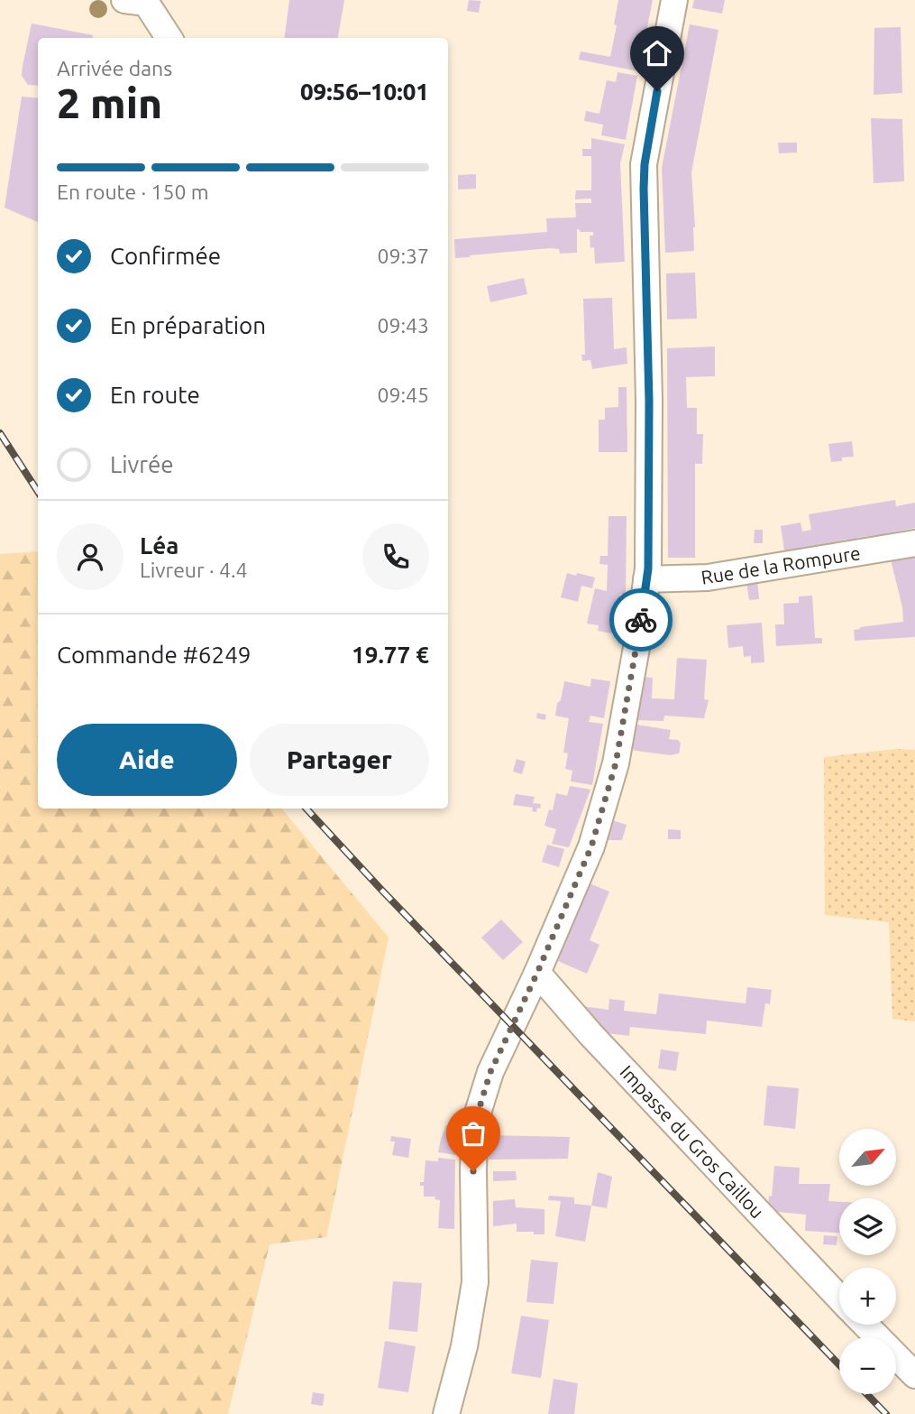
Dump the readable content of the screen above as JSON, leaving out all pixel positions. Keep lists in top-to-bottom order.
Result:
{
  "streets": {
    "street": ["Rue de la Rompure", "Impasse du Gros Caillou"]
  },
  "north": "top right",
  "page": {
    "heading": ["2 min", "Arrivée dans", "09:56–10:01"],
    "panel": [
      "Léa",
      "Livreur · 4.4",
      "Commande #6249",
      "19.77 €"
    ],
    "bar": "En route · 150 m",
    "list": [
      ["Confirmée", "09:37"],
      ["En préparation", "09:43"],
      ["En route", "09:45"],
      "Livrée"
    ],
    "buttons": ["Aide", "Partager"],
    "map_buttons": ["+", "−"]
  }
}
